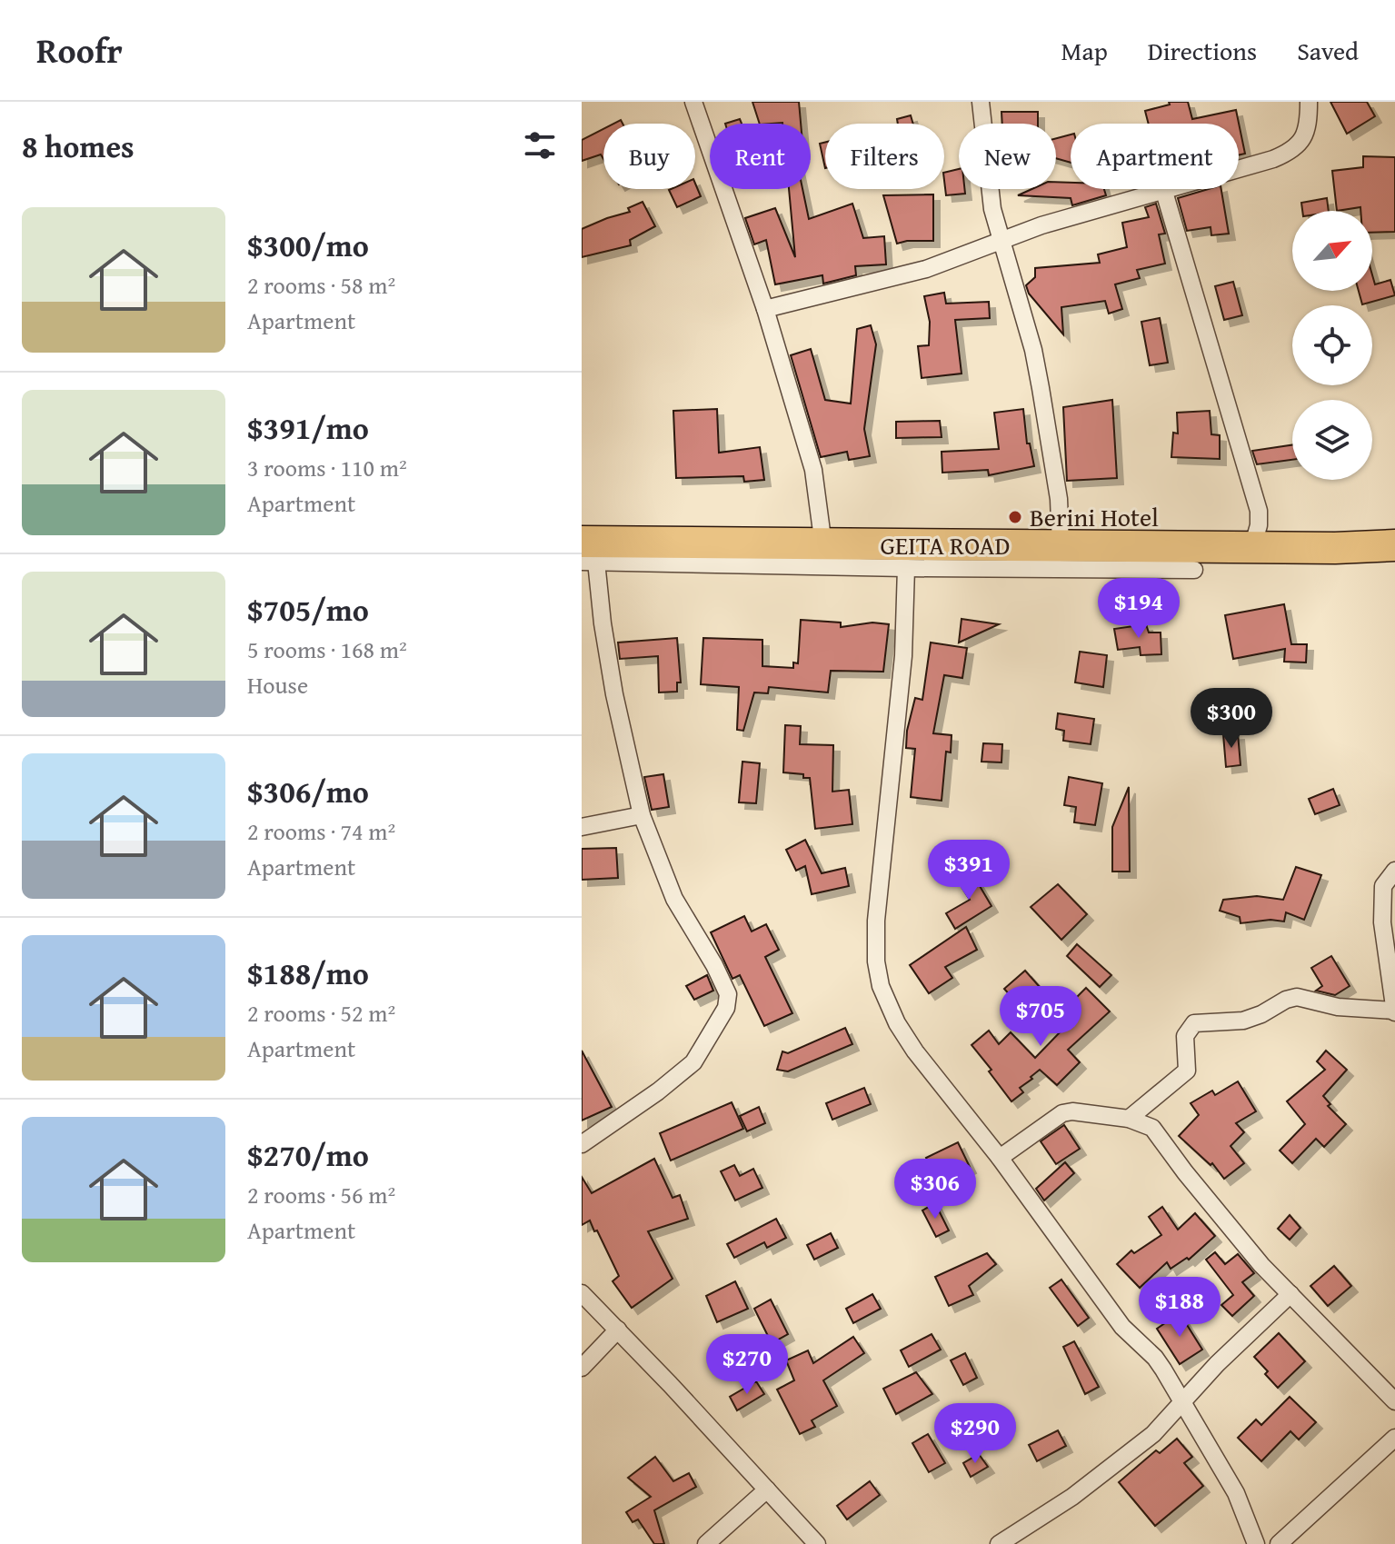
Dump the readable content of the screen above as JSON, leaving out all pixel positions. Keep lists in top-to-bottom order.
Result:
{
  "streets": {
    "highway": ["GEITA ROAD"]
  },
  "places": ["Berini Hotel"],
  "north": "top right",
  "page": {
    "header": "Roofr",
    "nav": ["Map", "Directions", "Saved"],
    "heading": "8 homes",
    "chip": [
      "Buy",
      "Rent",
      "Filters",
      "New",
      "Apartment"
    ],
    "list": [
      {
        "name": "$300/mo",
        "note": "2 rooms · 58 m² · Apartment"
      },
      {
        "name": "$391/mo",
        "note": "3 rooms · 110 m² · Apartment"
      },
      {
        "name": "$705/mo",
        "note": "5 rooms · 168 m² · House"
      },
      {
        "name": "$306/mo",
        "note": "2 rooms · 74 m² · Apartment"
      },
      {
        "name": "$188/mo",
        "note": "2 rooms · 52 m² · Apartment"
      },
      {
        "name": "$270/mo",
        "note": "2 rooms · 56 m² · Apartment"
      }
    ],
    "price": [
      "$194",
      "$300",
      "$391",
      "$705",
      "$306",
      "$188",
      "$270",
      "$290"
    ]
  }
}
